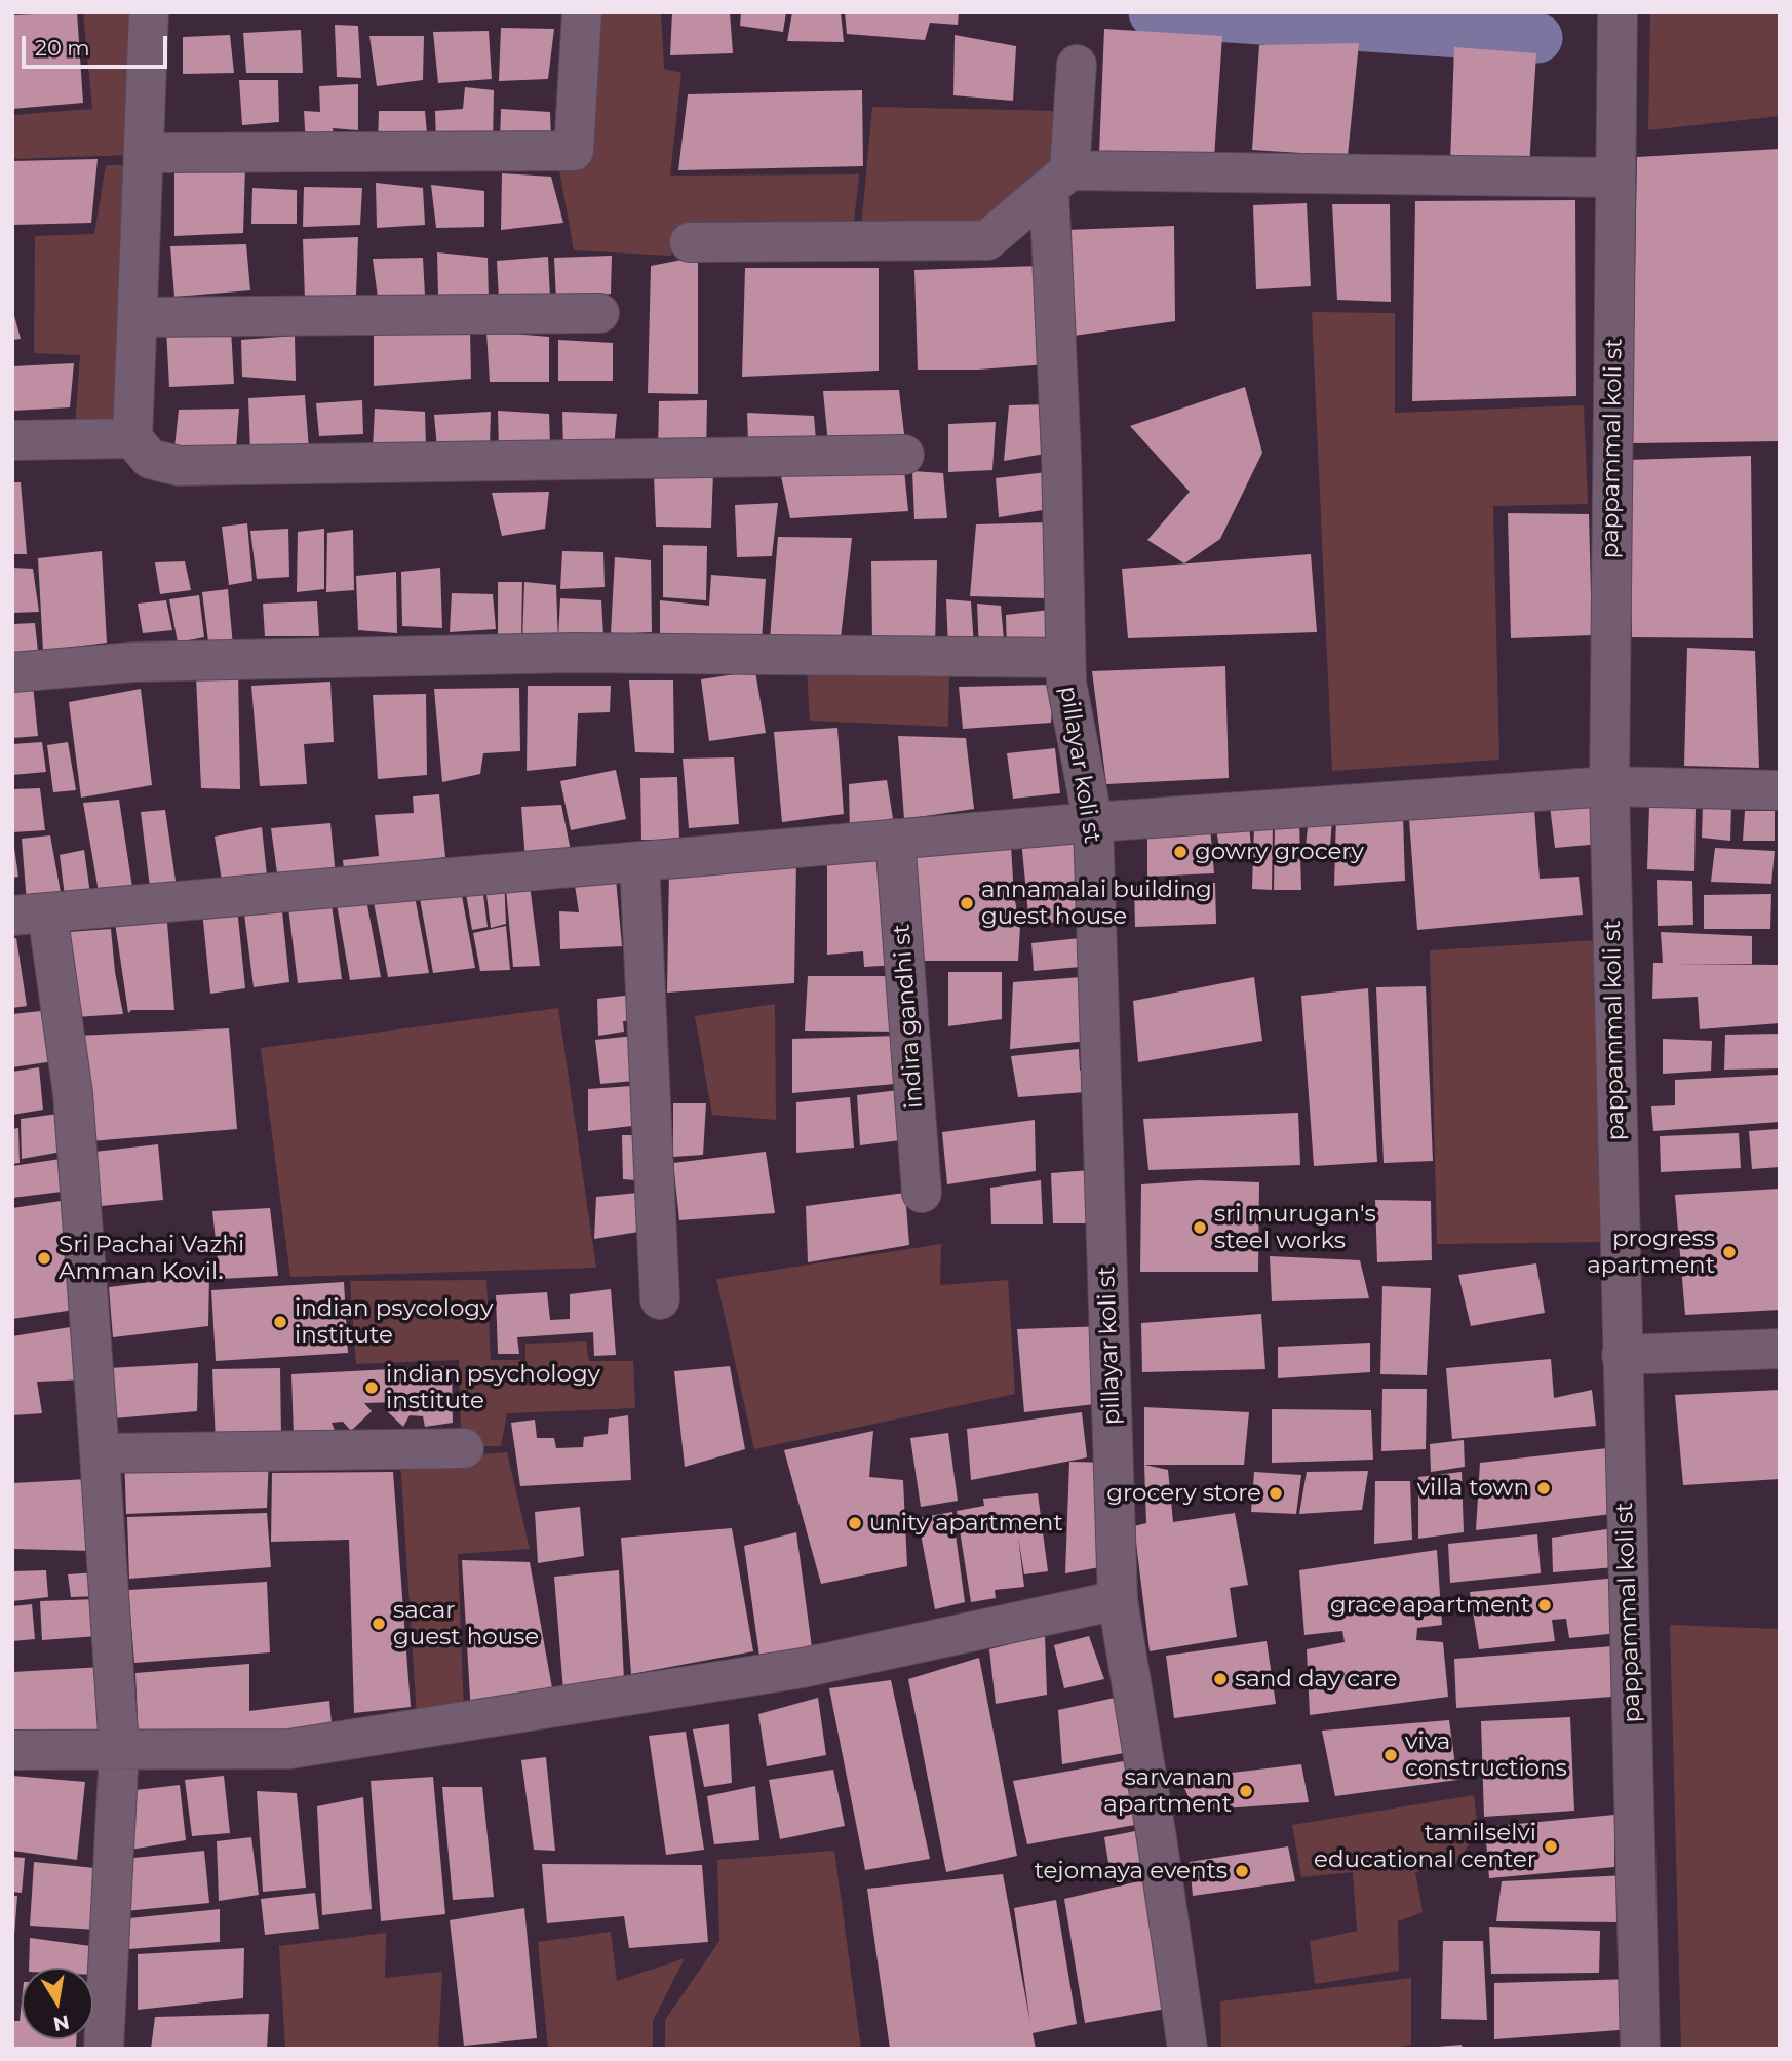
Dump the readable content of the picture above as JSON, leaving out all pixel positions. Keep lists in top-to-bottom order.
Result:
{
  "streets": {
    "street": ["pappammal koli st", "pillayar koli st", "indira gandhi st"]
  },
  "places": [
    "gowry grocery",
    "annamalai building guest house",
    "sri murugan's steel works",
    "progress apartment",
    "Sri Pachai Vazhi Amman Kovil.",
    "indian psycology institute",
    "indian psychology institute",
    "villa town",
    "grocery store",
    "unity apartment",
    "grace apartment",
    "sacar guest house",
    "sand day care",
    "viva constructions",
    "sarvanan apartment",
    "tamilselvi educational center",
    "tejomaya events"
  ],
  "scale_bar": "20 m",
  "north": "bottom"
}
